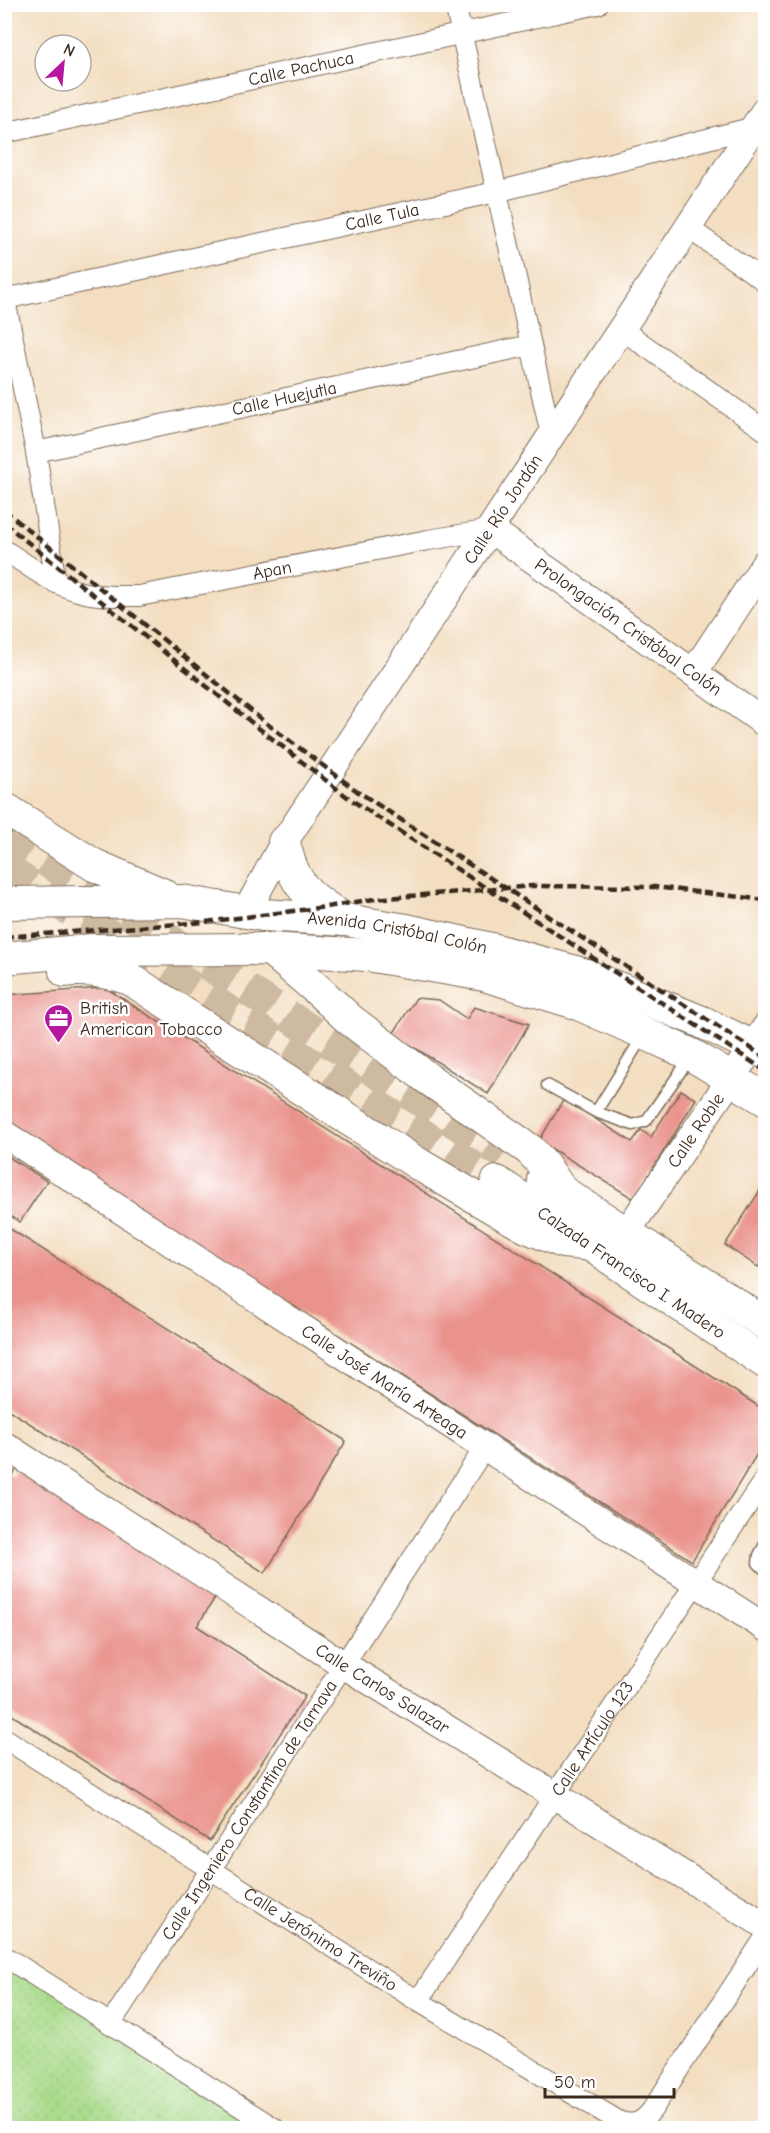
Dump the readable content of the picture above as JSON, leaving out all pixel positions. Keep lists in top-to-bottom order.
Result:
{
  "streets": {
    "main road": ["Avenida Cristóbal Colón", "Calzada Francisco I. Madero"],
    "street": [
      "Calle Pachuca",
      "Calle Tula",
      "Calle Huejutla",
      "Calle Río Jordán",
      "Apan",
      "Prolongación Cristóbal Colón",
      "Calle Roble",
      "Calle José María Arteaga",
      "Calle Carlos Salazar",
      "Calle Artículo 123",
      "Calle Ingeniero Constantino de Tarnava",
      "Calle Jerónimo Treviño"
    ]
  },
  "crossings": [
    ["Calle Tula", "Calle Río Jordán"],
    ["Calle Río Jordán", "Apan"],
    ["Calle Río Jordán", "Prolongación Cristóbal Colón"],
    ["Calle Río Jordán", "Avenida Cristóbal Colón"],
    ["Apan", "Prolongación Cristóbal Colón"],
    ["Avenida Cristóbal Colón", "Calle Roble"],
    ["Calle Roble", "Calzada Francisco I. Madero"],
    ["Calle José María Arteaga", "Calle Artículo 123"],
    ["Calle José María Arteaga", "Calle Ingeniero Constantino de Tarnava"],
    ["Calle Carlos Salazar", "Calle Artículo 123"],
    ["Calle Carlos Salazar", "Calle Ingeniero Constantino de Tarnava"],
    ["Calle Artículo 123", "Calle Jerónimo Treviño"],
    ["Calle Ingeniero Constantino de Tarnava", "Calle Jerónimo Treviño"]
  ],
  "places": {
    "office": ["British American Tobacco"]
  },
  "scale_bar": "50 m",
  "north": "top right"
}
